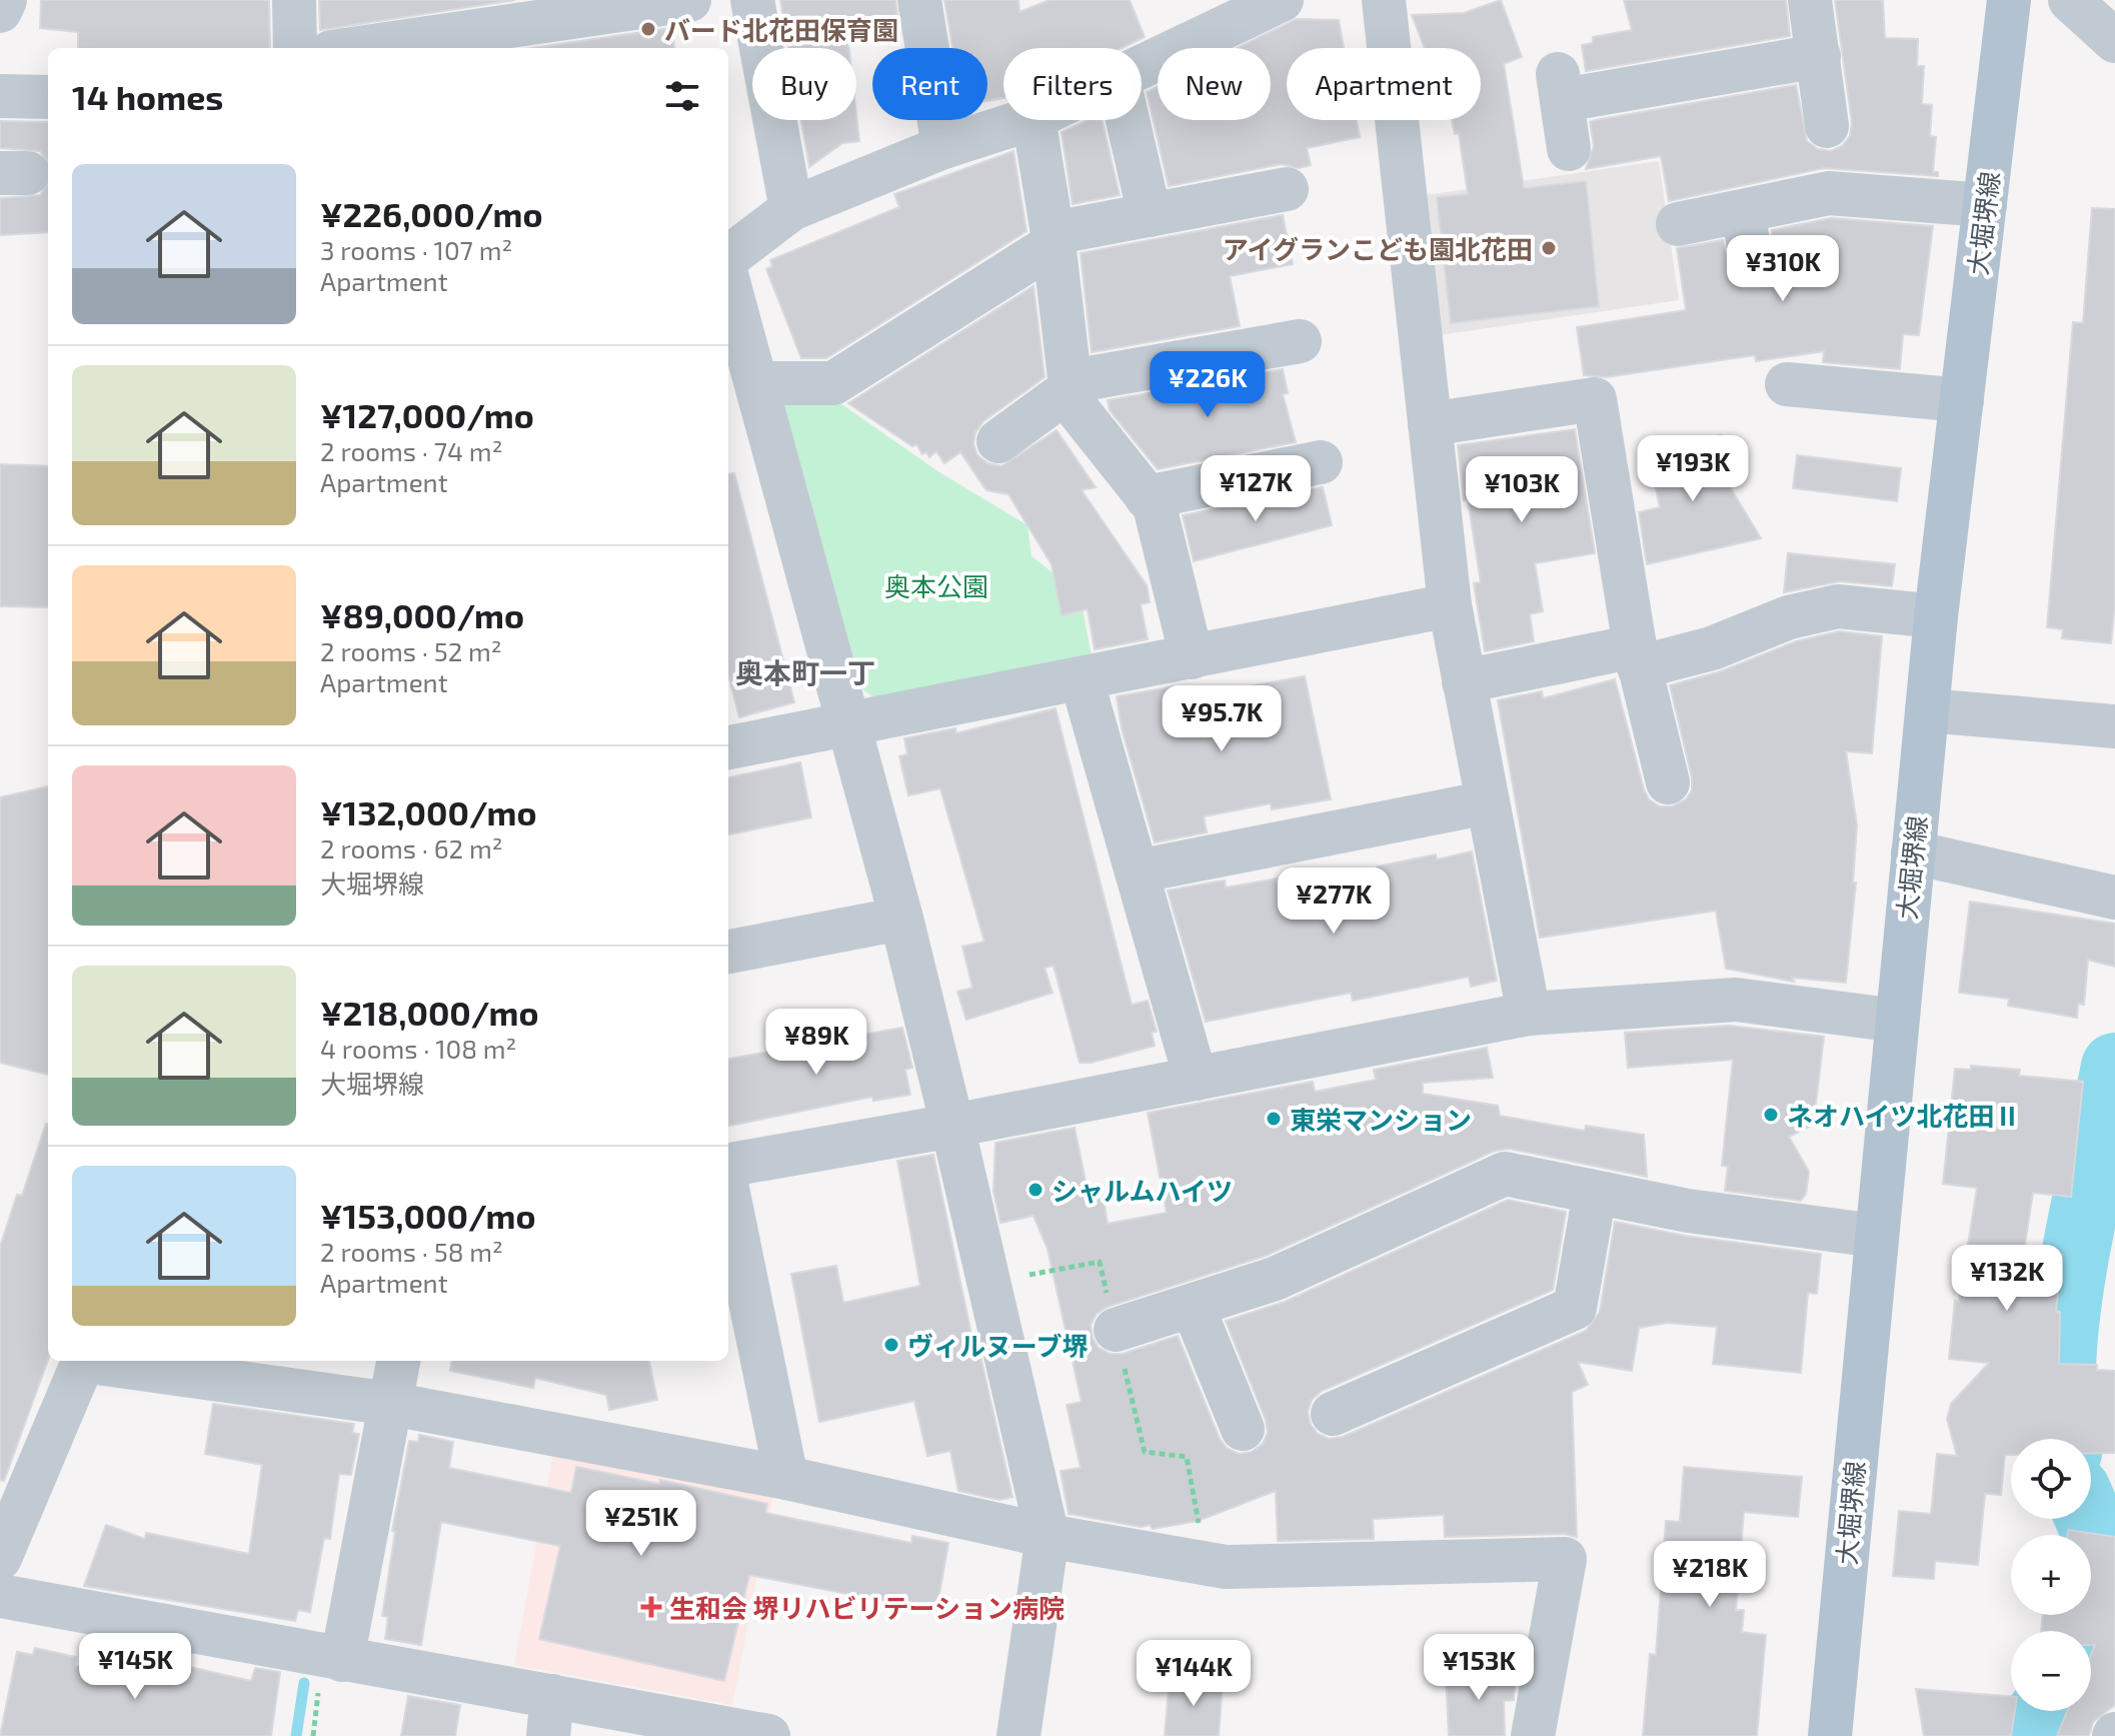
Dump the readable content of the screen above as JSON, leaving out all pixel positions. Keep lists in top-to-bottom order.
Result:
{
  "streets": {
    "main road": ["大堀堺線"]
  },
  "districts": ["奥本町一丁"],
  "parks": ["奥本公園"],
  "places": {
    "other": [
      "バード北花田保育園",
      "アイグランこども園北花田",
      "ネオハイツ北花田Ⅱ",
      "東栄マンション",
      "シャルムハイツ",
      "ヴィルヌーブ堺"
    ],
    "health": ["生和会 堺リハビリテーション病院"]
  },
  "page": {
    "chip": [
      "Buy",
      "Rent",
      "Filters",
      "New",
      "Apartment"
    ],
    "heading": "14 homes",
    "list": [
      {
        "name": "¥226,000/mo",
        "note": "3 rooms · 107 m² · Apartment"
      },
      {
        "name": "¥127,000/mo",
        "note": "2 rooms · 74 m² · Apartment"
      },
      {
        "name": "¥89,000/mo",
        "note": "2 rooms · 52 m² · Apartment"
      },
      {
        "name": "¥132,000/mo",
        "note": "2 rooms · 62 m² · 大堀堺線"
      },
      {
        "name": "¥218,000/mo",
        "note": "4 rooms · 108 m² · 大堀堺線"
      },
      {
        "name": "¥153,000/mo",
        "note": "2 rooms · 58 m² · Apartment"
      }
    ],
    "price": [
      "¥310K",
      "¥226K",
      "¥193K",
      "¥127K",
      "¥103K",
      "¥95.7K",
      "¥277K",
      "¥89K",
      "¥132K",
      "¥251K",
      "¥218K",
      "¥145K",
      "¥153K",
      "¥144K"
    ],
    "map_buttons": ["+", "−"]
  }
}
